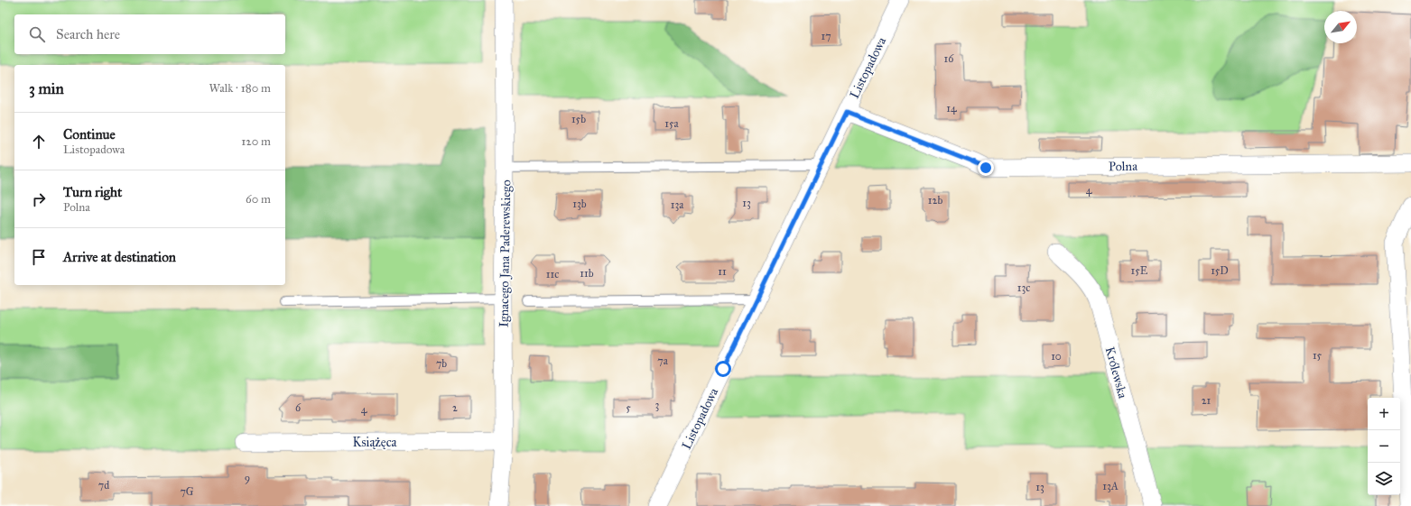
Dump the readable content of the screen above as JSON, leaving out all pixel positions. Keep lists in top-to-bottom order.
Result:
{
  "streets": {
    "street": [
      "Listopadowa",
      "Polna",
      "Ignacego Jana Paderewskiego",
      "Królewska",
      "Książęca"
    ]
  },
  "crossings": [
    ["Listopadowa", "Polna"],
    ["Ignacego Jana Paderewskiego", "Książęca"]
  ],
  "house_numbers": [
    "17",
    "16",
    "14",
    "15b",
    "15a",
    "4",
    "12b",
    "13",
    "13b",
    "13a",
    "15E",
    "15D",
    "11",
    "11b",
    "11c",
    "13c",
    "15",
    "10",
    "7a",
    "7b",
    "21",
    "3",
    "6",
    "2",
    "5",
    "4",
    "9",
    "7d",
    "13A",
    "13",
    "7G"
  ],
  "north": "top right",
  "page": {
    "search": "Search here",
    "heading": ["3 min", "Walk · 180 m"],
    "list": [
      ["Continue", "Listopadowa", "120 m"],
      ["Turn right", "Polna", "60 m"],
      "Arrive at destination"
    ],
    "map_buttons": ["+", "−"]
  }
}
